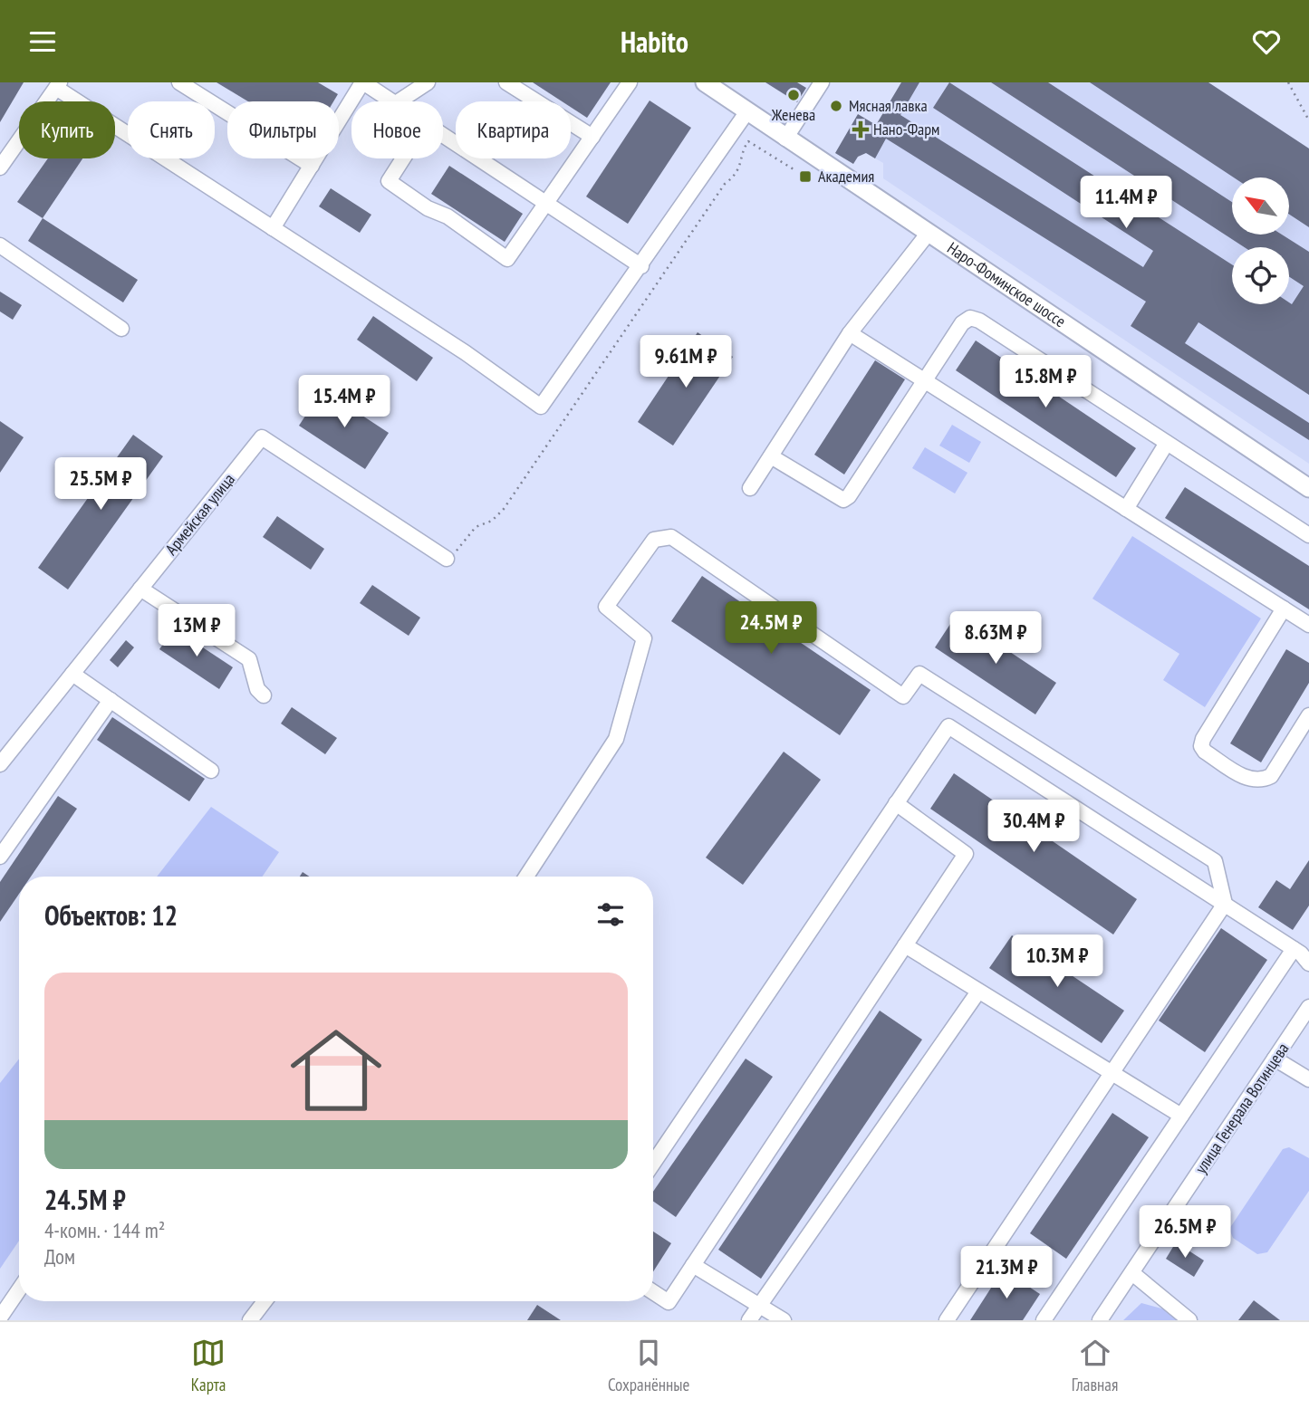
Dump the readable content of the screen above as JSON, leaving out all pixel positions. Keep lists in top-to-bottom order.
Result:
{
  "streets": {
    "main road": ["Наро-Фоминское шоссе"],
    "street": ["Армейская улица", "улица Генерала Вотинцева"]
  },
  "places": {
    "other": ["Женева", "Мясная лавка"],
    "health": ["Нано-Фарм"],
    "transit": ["Академия"]
  },
  "north": "top left",
  "page": {
    "header": "Habito",
    "chip": [
      "Купить",
      "Снять",
      "Фильтры",
      "Новое",
      "Квартира"
    ],
    "price": [
      "11.4M ₽",
      "9.61M ₽",
      "15.8M ₽",
      "15.4M ₽",
      "25.5M ₽",
      "24.5M ₽",
      "13M ₽",
      "8.63M ₽",
      "30.4M ₽",
      "10.3M ₽",
      "26.5M ₽",
      "21.3M ₽"
    ],
    "heading": "Объектов: 12",
    "list": [
      {
        "name": "24.5M ₽",
        "note": "4-комн. · 144 m² · Дом"
      }
    ],
    "tabs": ["Карта", "Сохранённые", "Главная"]
  }
}
